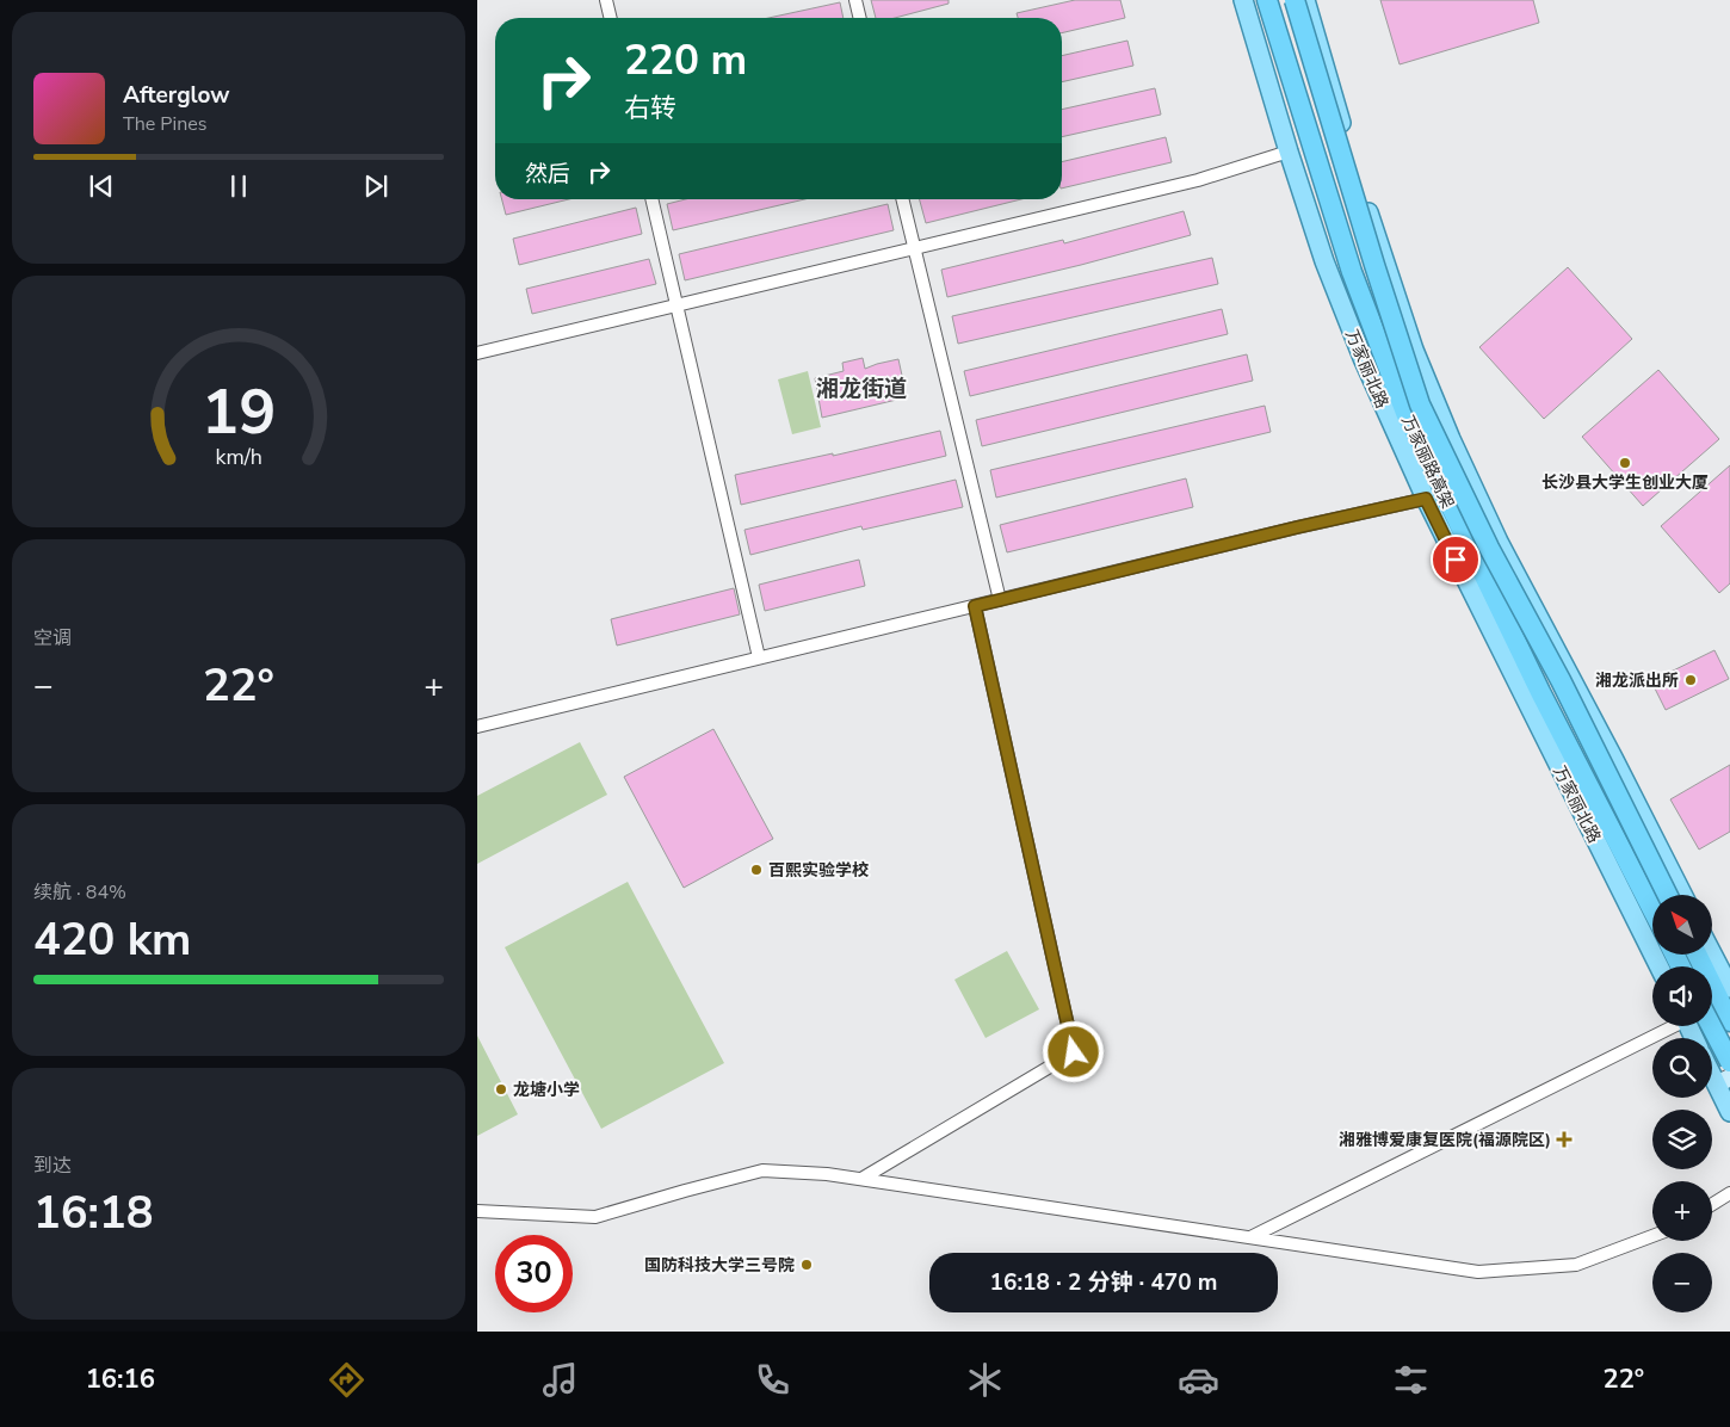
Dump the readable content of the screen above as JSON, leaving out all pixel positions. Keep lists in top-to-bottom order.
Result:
{
  "streets": {
    "highway": ["万家丽路高架"],
    "main road": ["万家丽北路"]
  },
  "districts": ["湘龙街道"],
  "places": {
    "other": [
      "长沙县大学生创业大厦",
      "湘龙派出所",
      "百熙实验学校",
      "龙塘小学",
      "国防科技大学三号院"
    ],
    "health": ["湘雅博爱康复医院(福源院区)"]
  },
  "north": "top left",
  "page": {
    "turn": ["220 m", "右转"],
    "song": ["Afterglow", "The Pines"],
    "then": "然后",
    "tile": [
      "空调",
      ["续航 · 84%", "420 km"],
      ["到达", "16:18"]
    ],
    "heat": ["−", "22°", "+"],
    "map_buttons": ["+", "−"],
    "limit": "30",
    "trip": "16:18 · 2 分钟 · 470 m",
    "tabs": ["16:16", "22°"],
    "gauge": ["19", "km/h"]
  }
}
